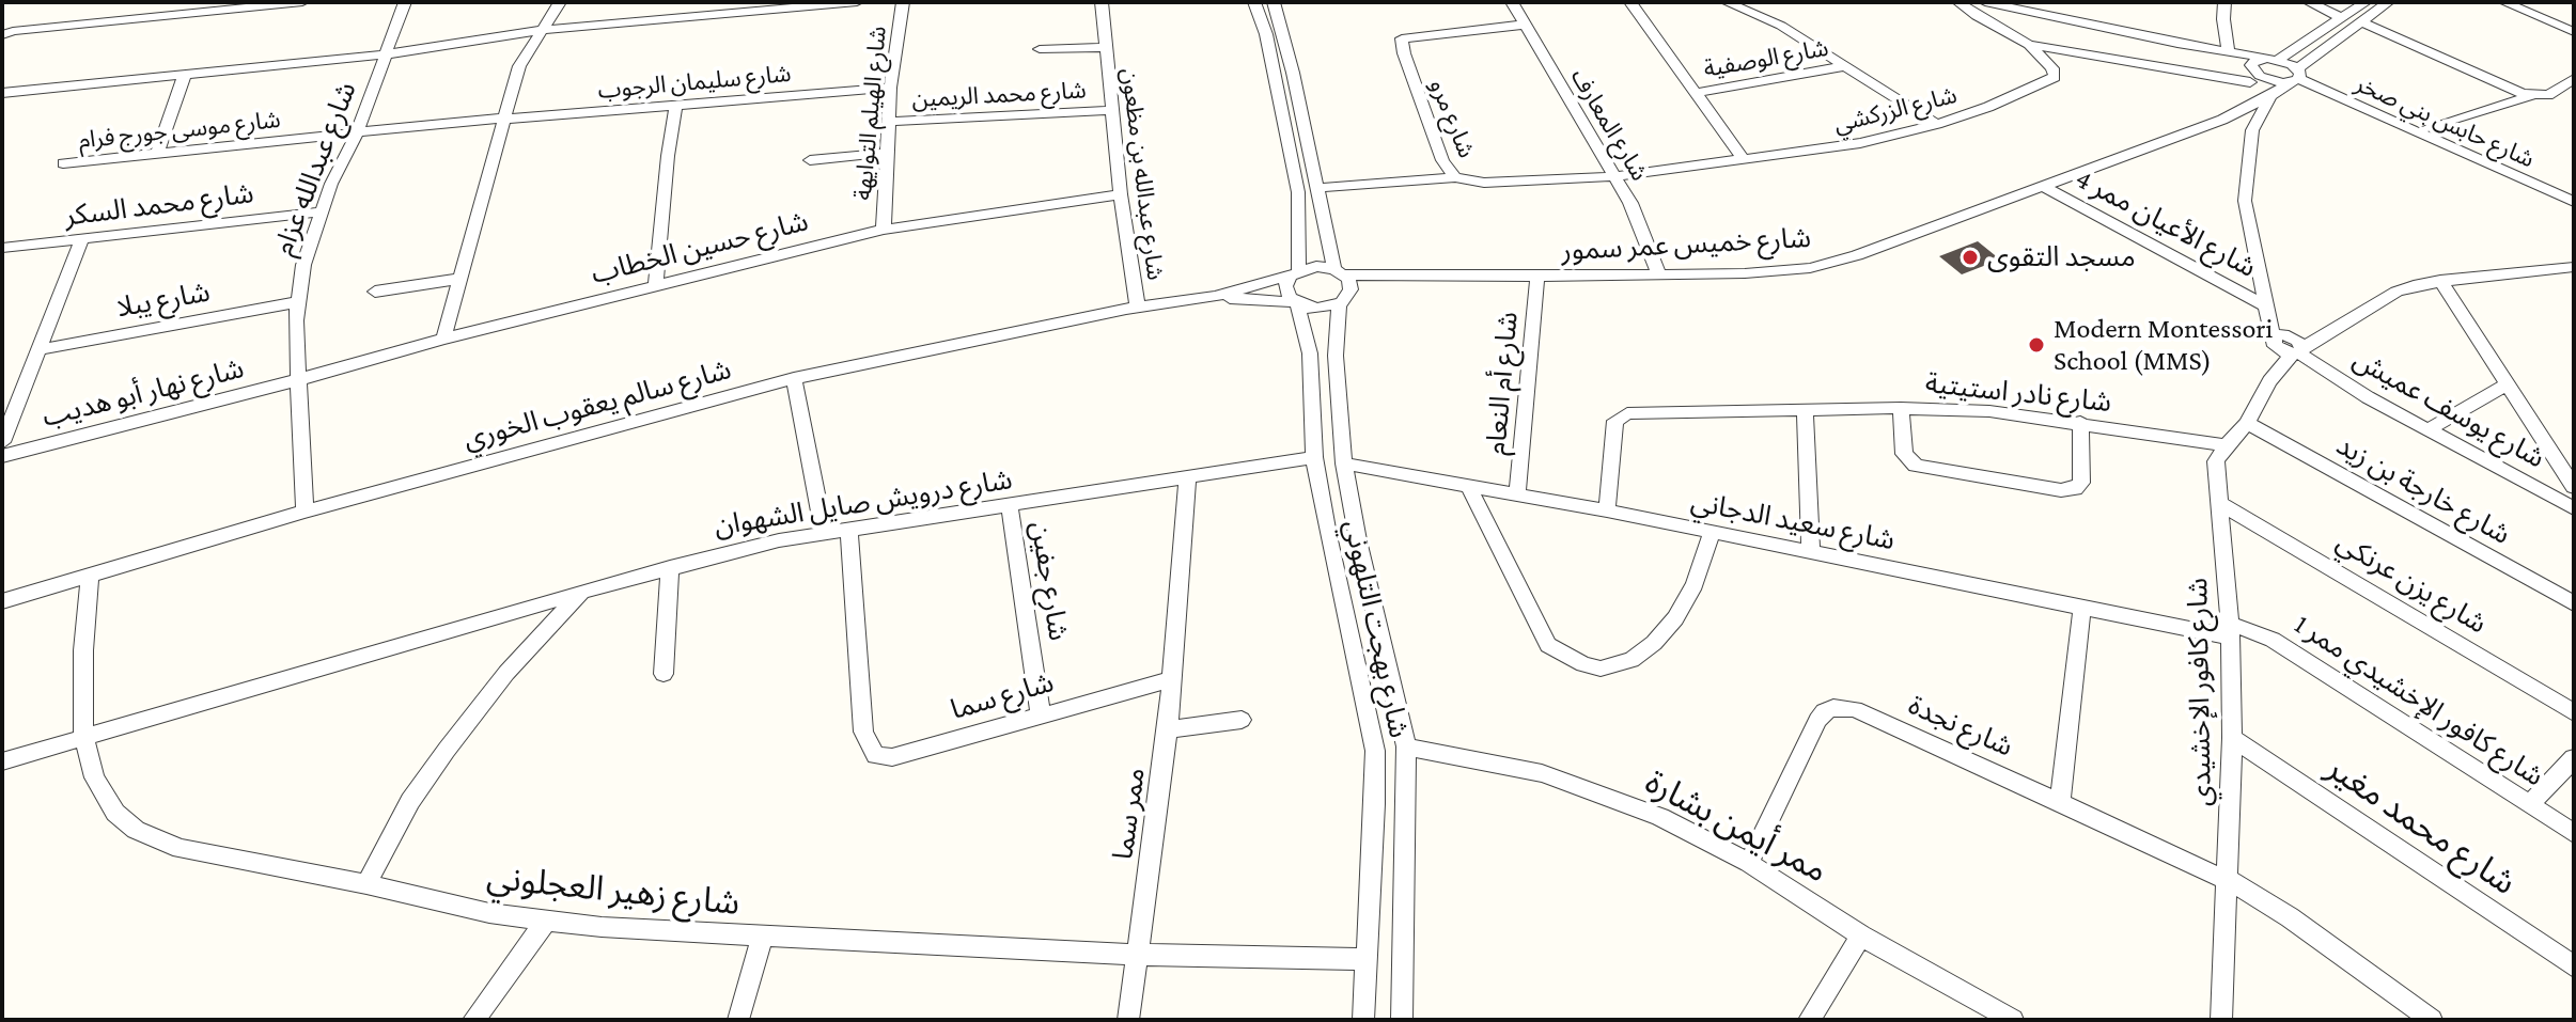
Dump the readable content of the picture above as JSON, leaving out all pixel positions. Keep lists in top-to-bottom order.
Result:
{
  "streets": {
    "street": [
      "شارع الوصفية",
      "شارع سليمان الرجوب",
      "شارع محمد الريمين",
      "شارع الزركشي",
      "شارع الهيلم التوايهة",
      "شارع مرو",
      "شارع حابس بني صخر",
      "شارع المعارف",
      "شارع موسى جورج فرام",
      "شارع عبدالله عزام",
      "شارع عبدالله بن مظعون",
      "شارع محمد السكر",
      "شارع الأعيان ممر 4",
      "شارع خميس عمر سمور",
      "شارع حسين الخطاب",
      "شارع يبلا",
      "شارع أم النعام",
      "شارع نهار أبو هديب",
      "شارع نادر استيتية",
      "شارع سالم يعقوب الخوري",
      "شارع يوسف عميش",
      "شارع خارجة بن زيد",
      "شارع درويش صايل الشهوان",
      "شارع سعيد الدجاني",
      "شارع جفين",
      "شارع يزن عرنكي",
      "شارع بهجت التلهوني",
      "شارع كافور الإخشيدي",
      "شارع سما",
      "شارع كافور الإخشيدي ممر 1",
      "شارع نجدة",
      "ممر سما",
      "شارع محمد مغير",
      "ممر أيمن بشارة",
      "شارع زهير العجلوني"
    ]
  },
  "crossings": [
    ["شارع سليمان الرجوب", "شارع الهيلم التوايهة"],
    ["شارع سليمان الرجوب", "شارع موسى جورج فرام"],
    ["شارع محمد الريمين", "شارع الهيلم التوايهة"],
    ["شارع محمد الريمين", "شارع عبدالله بن مظعون"],
    ["شارع الزركشي", "شارع مرو"],
    ["شارع الزركشي", "شارع المعارف"],
    ["شارع الهيلم التوايهة", "شارع حسين الخطاب"],
    ["شارع مرو", "شارع المعارف"],
    ["شارع حابس بني صخر", "شارع خميس عمر سمور"],
    ["شارع المعارف", "شارع خميس عمر سمور"],
    ["شارع موسى جورج فرام", "شارع عبدالله عزام"],
    ["شارع عبدالله عزام", "شارع محمد السكر"],
    ["شارع عبدالله عزام", "شارع حسين الخطاب"],
    ["شارع عبدالله عزام", "شارع يبلا"],
    ["شارع عبدالله عزام", "شارع نهار أبو هديب"],
    ["شارع عبدالله عزام", "شارع سالم يعقوب الخوري"],
    ["شارع عبدالله بن مظعون", "شارع حسين الخطاب"],
    ["شارع عبدالله بن مظعون", "شارع سالم يعقوب الخوري"],
    ["شارع الأعيان ممر 4", "شارع خميس عمر سمور"],
    ["شارع خميس عمر سمور", "شارع أم النعام"],
    ["شارع خميس عمر سمور", "شارع سالم يعقوب الخوري"],
    ["شارع خميس عمر سمور", "شارع بهجت التلهوني"],
    ["شارع حسين الخطاب", "شارع نهار أبو هديب"],
    ["شارع أم النعام", "شارع سعيد الدجاني"],
    ["شارع نادر استيتية", "شارع سعيد الدجاني"],
    ["شارع نادر استيتية", "شارع كافور الإخشيدي"],
    ["شارع سالم يعقوب الخوري", "شارع بهجت التلهوني"],
    ["شارع سالم يعقوب الخوري", "شارع زهير العجلوني"],
    ["شارع درويش صايل الشهوان", "شارع جفين"],
    ["شارع درويش صايل الشهوان", "شارع بهجت التلهوني"],
    ["شارع درويش صايل الشهوان", "شارع سما"],
    ["شارع درويش صايل الشهوان", "شارع زهير العجلوني"],
    ["شارع سعيد الدجاني", "شارع بهجت التلهوني"],
    ["شارع سعيد الدجاني", "شارع كافور الإخشيدي"],
    ["شارع سعيد الدجاني", "شارع كافور الإخشيدي ممر 1"],
    ["شارع جفين", "شارع سما"],
    ["شارع يزن عرنكي", "شارع كافور الإخشيدي"],
    ["شارع بهجت التلهوني", "ممر أيمن بشارة"],
    ["شارع بهجت التلهوني", "شارع زهير العجلوني"],
    ["شارع كافور الإخشيدي", "شارع كافور الإخشيدي ممر 1"],
    ["شارع كافور الإخشيدي", "شارع نجدة"],
    ["شارع كافور الإخشيدي", "شارع محمد مغير"],
    ["شارع سما", "ممر سما"],
    ["شارع نجدة", "ممر أيمن بشارة"],
    ["ممر سما", "شارع زهير العجلوني"]
  ],
  "places": ["مسجد التقوى", "Modern Montessori School (MMS)"]
}
